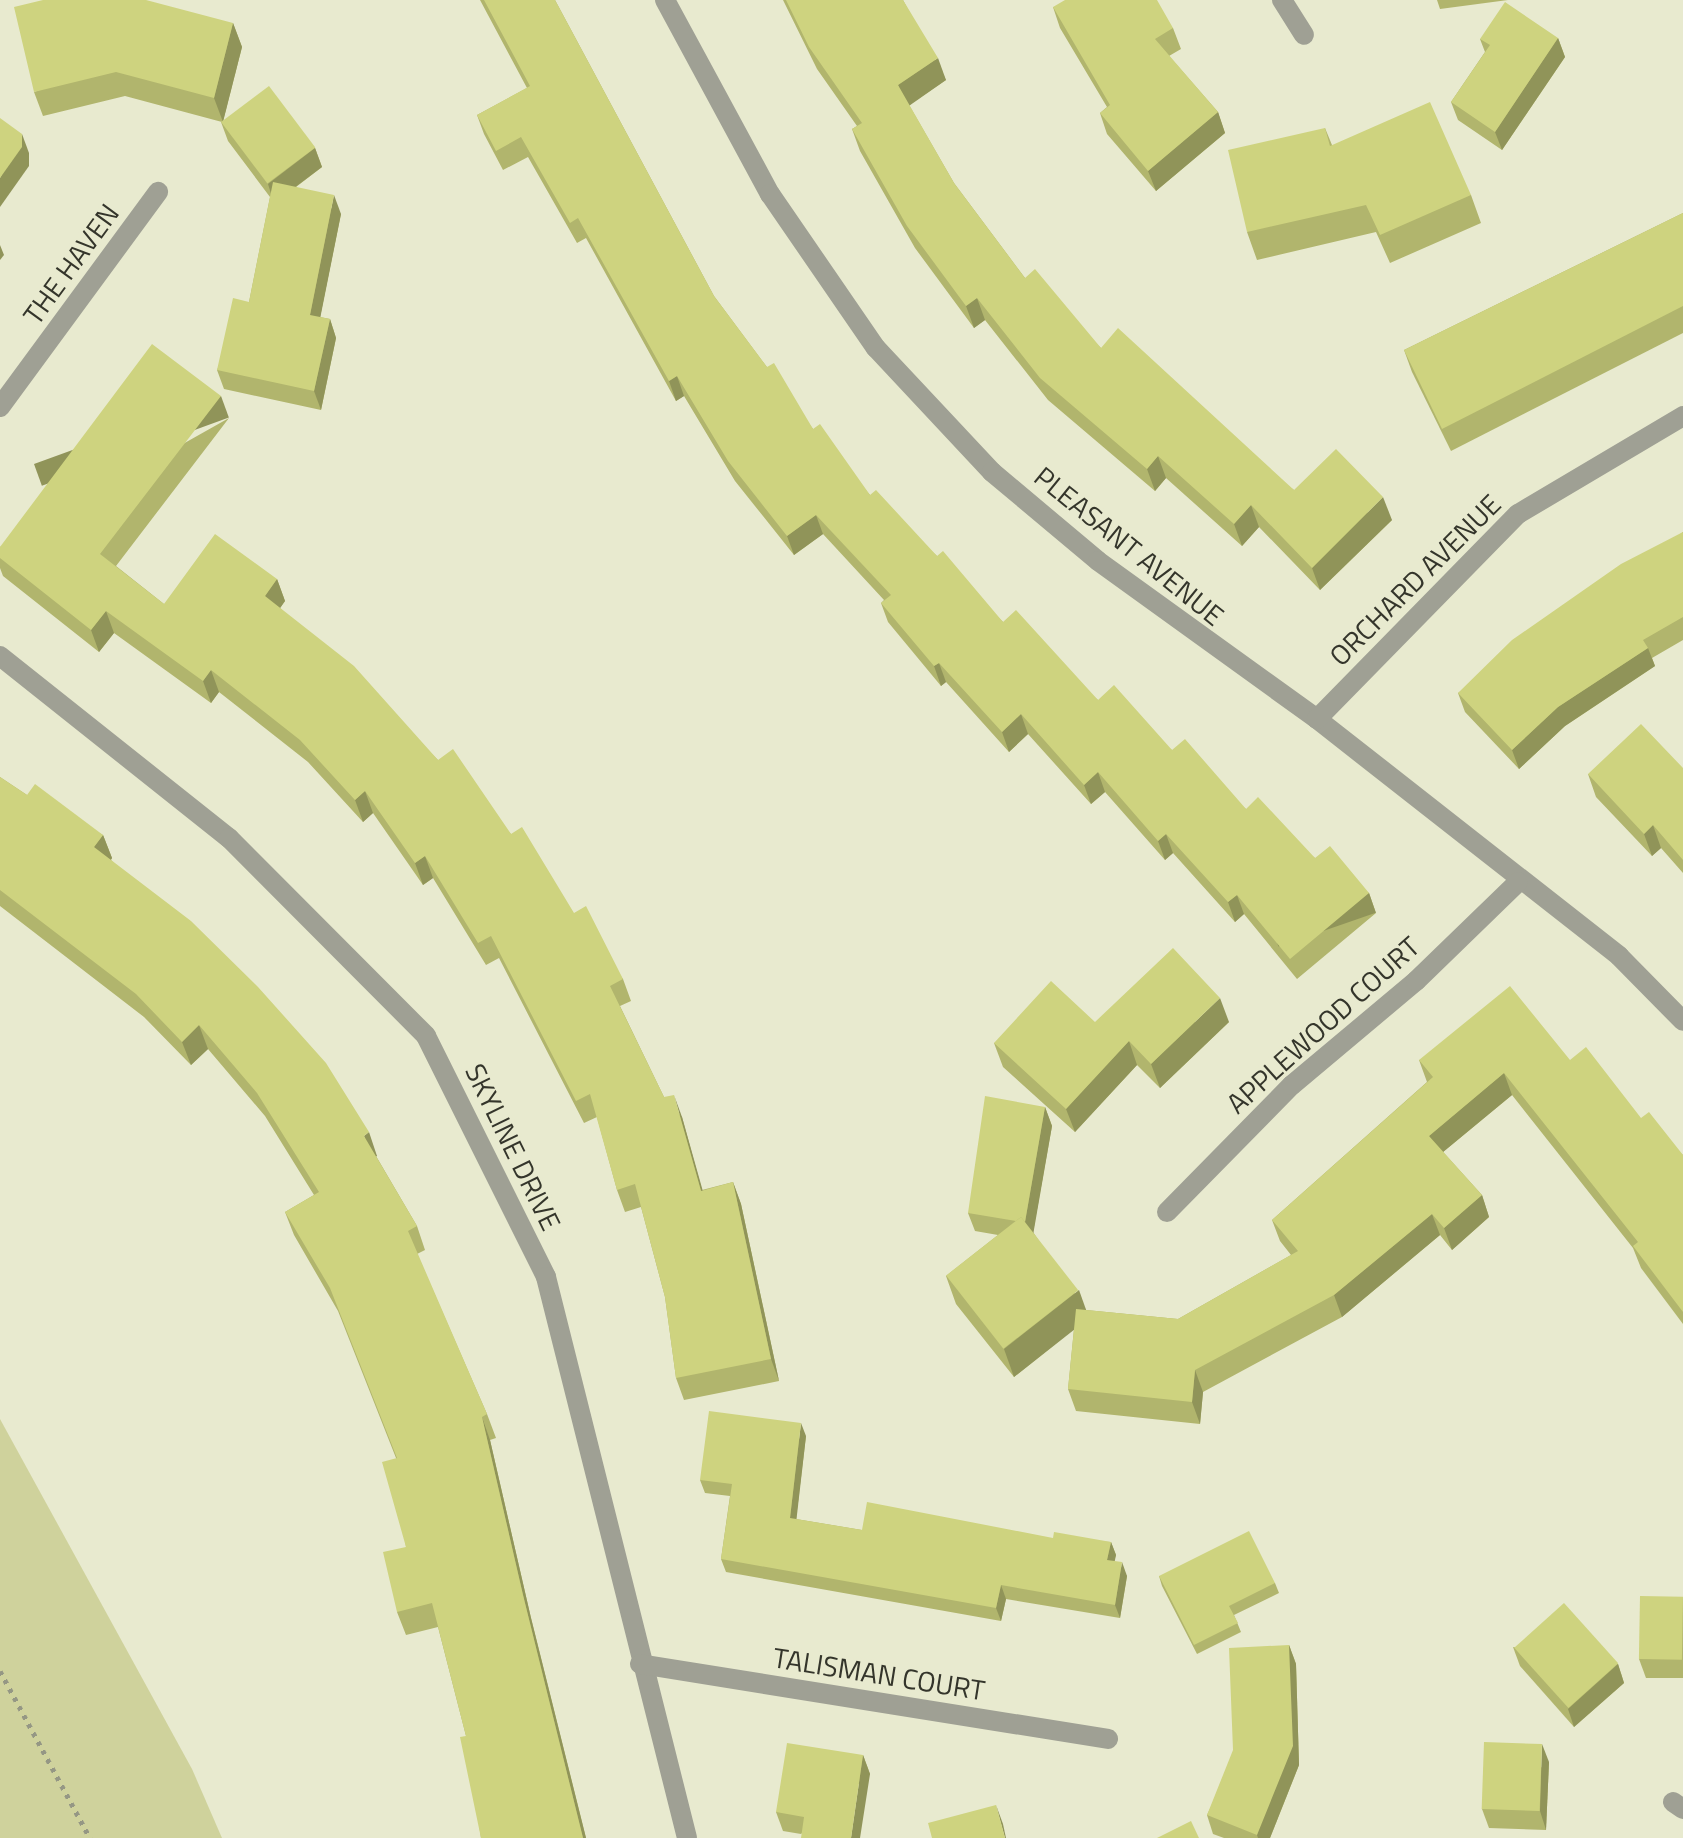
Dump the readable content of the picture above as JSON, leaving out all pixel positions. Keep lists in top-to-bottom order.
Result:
{
  "streets": {
    "street": [
      "THE HAVEN",
      "PLEASANT AVENUE",
      "ORCHARD AVENUE",
      "APPLEWOOD COURT",
      "SKYLINE DRIVE",
      "TALISMAN COURT"
    ]
  },
  "crossings": [
    ["PLEASANT AVENUE", "ORCHARD AVENUE"],
    ["PLEASANT AVENUE", "APPLEWOOD COURT"],
    ["SKYLINE DRIVE", "TALISMAN COURT"]
  ]
}
